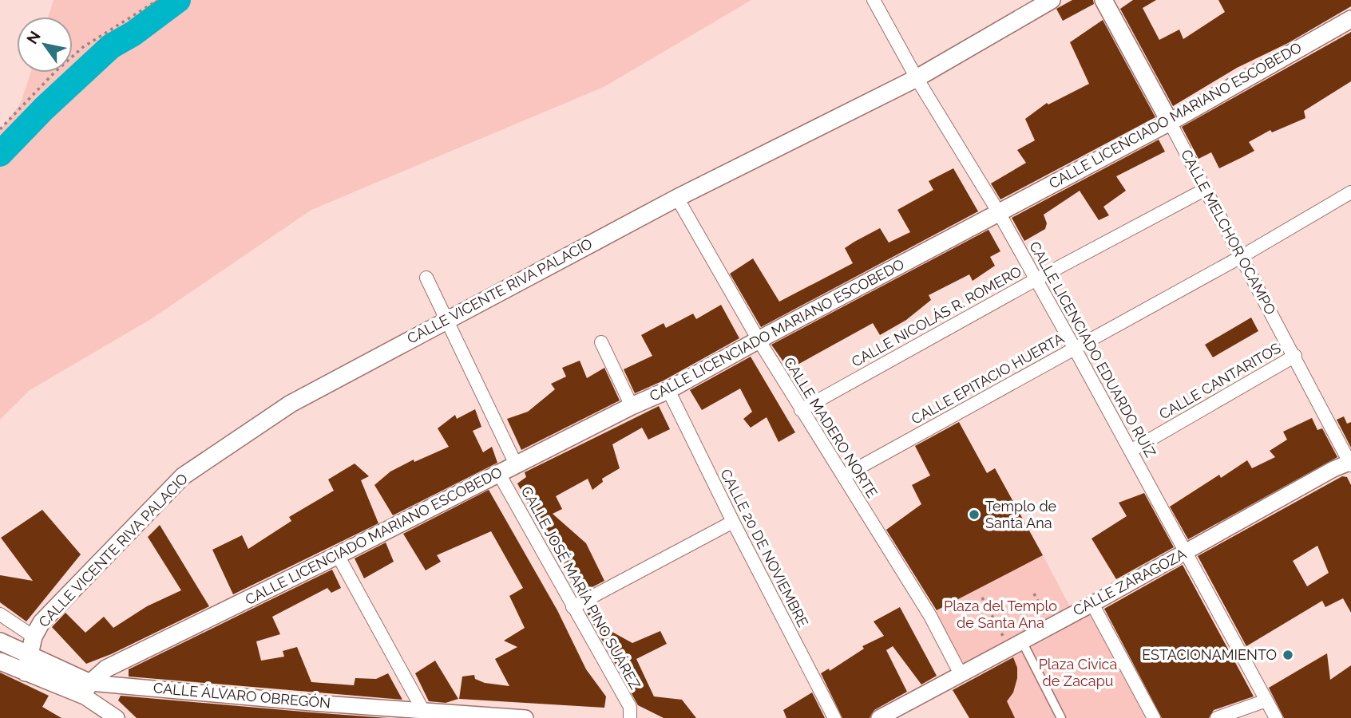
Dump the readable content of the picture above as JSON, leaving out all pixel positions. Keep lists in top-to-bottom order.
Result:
{
  "streets": {
    "main road": [
      "CALLE LICENCIADO MARIANO ESCOBEDO",
      "CALLE MELCHOR OCAMPO",
      "CALLE VICENTE RIVA PALACIO",
      "CALLE ÁLVARO OBREGÓN"
    ],
    "street": [
      "CALLE NICOLÁS R. ROMERO",
      "CALLE LICENCIADO EDUARDO RUÍZ",
      "CALLE EPITACIO HUERTA",
      "CALLE CANTARITOS",
      "CALLE MADERO NORTE",
      "CALLE 20 DE NOVIEMBRE",
      "CALLE ZARAGOZA",
      "CALLE JOSÉ MARÍA PINO SUÁREZ"
    ]
  },
  "crossings": [
    ["CALLE LICENCIADO MARIANO ESCOBEDO", "CALLE MELCHOR OCAMPO"],
    ["CALLE LICENCIADO MARIANO ESCOBEDO", "CALLE LICENCIADO EDUARDO RUÍZ"],
    ["CALLE LICENCIADO MARIANO ESCOBEDO", "CALLE MADERO NORTE"],
    ["CALLE LICENCIADO MARIANO ESCOBEDO", "CALLE 20 DE NOVIEMBRE"],
    ["CALLE LICENCIADO MARIANO ESCOBEDO", "CALLE JOSÉ MARÍA PINO SUÁREZ"],
    ["CALLE LICENCIADO MARIANO ESCOBEDO", "CALLE ÁLVARO OBREGÓN"],
    ["CALLE MELCHOR OCAMPO", "CALLE NICOLÁS R. ROMERO"],
    ["CALLE MELCHOR OCAMPO", "CALLE EPITACIO HUERTA"],
    ["CALLE MELCHOR OCAMPO", "CALLE CANTARITOS"],
    ["CALLE MELCHOR OCAMPO", "CALLE ZARAGOZA"],
    ["CALLE VICENTE RIVA PALACIO", "CALLE LICENCIADO EDUARDO RUÍZ"],
    ["CALLE VICENTE RIVA PALACIO", "CALLE MADERO NORTE"],
    ["CALLE VICENTE RIVA PALACIO", "CALLE ÁLVARO OBREGÓN"],
    ["CALLE NICOLÁS R. ROMERO", "CALLE LICENCIADO EDUARDO RUÍZ"],
    ["CALLE NICOLÁS R. ROMERO", "CALLE MADERO NORTE"],
    ["CALLE LICENCIADO EDUARDO RUÍZ", "CALLE EPITACIO HUERTA"],
    ["CALLE LICENCIADO EDUARDO RUÍZ", "CALLE CANTARITOS"],
    ["CALLE LICENCIADO EDUARDO RUÍZ", "CALLE ZARAGOZA"],
    ["CALLE EPITACIO HUERTA", "CALLE MADERO NORTE"],
    ["CALLE MADERO NORTE", "CALLE ZARAGOZA"]
  ],
  "parks": ["Plaza del Templo de Santa Ana", "Plaza Civica de Zacapu"],
  "places": ["Templo de Santa Ana", "ESTACIONAMIENTO"],
  "north": "top left"
}
